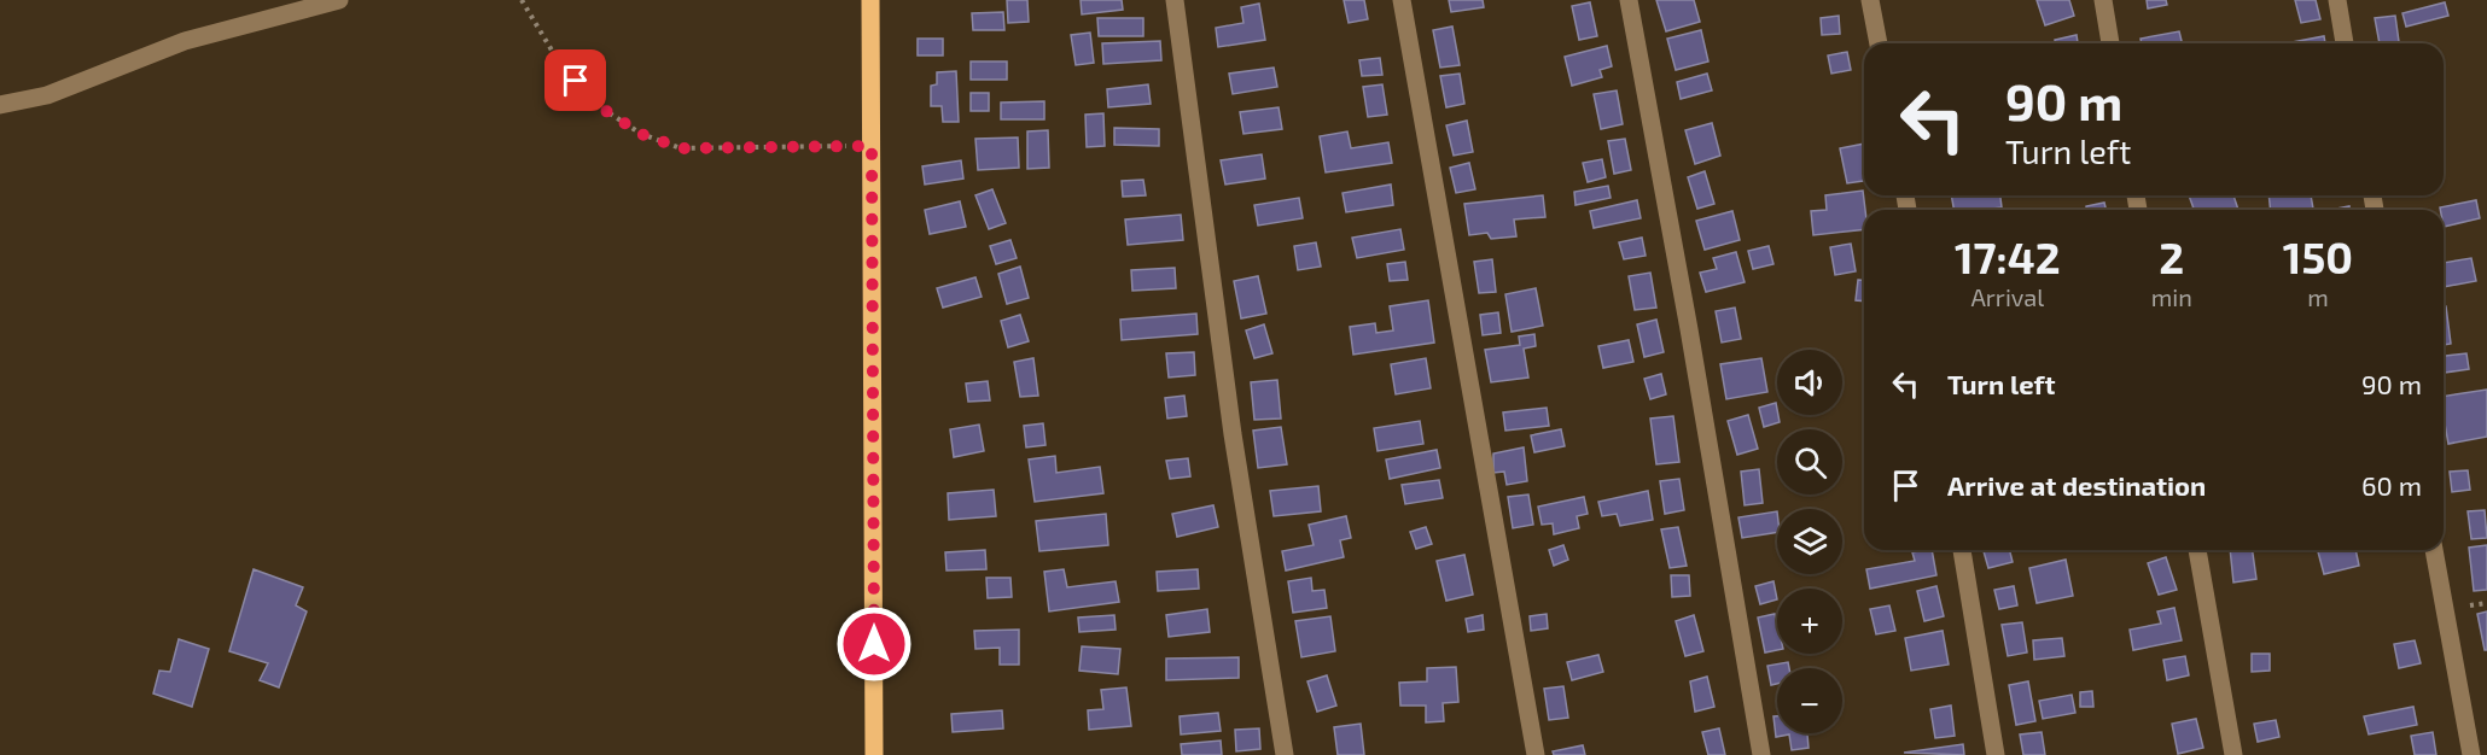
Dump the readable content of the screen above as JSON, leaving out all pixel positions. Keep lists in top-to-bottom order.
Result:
{
  "page": {
    "turn": ["90 m", "Turn left"],
    "eta": [
      "17:42",
      "Arrival",
      "2",
      "min",
      "150",
      "m"
    ],
    "list": [
      {
        "name": "Turn left",
        "value": "90 m"
      },
      {
        "name": "Arrive at destination",
        "value": "60 m"
      }
    ],
    "map_buttons": ["+", "−"]
  }
}
